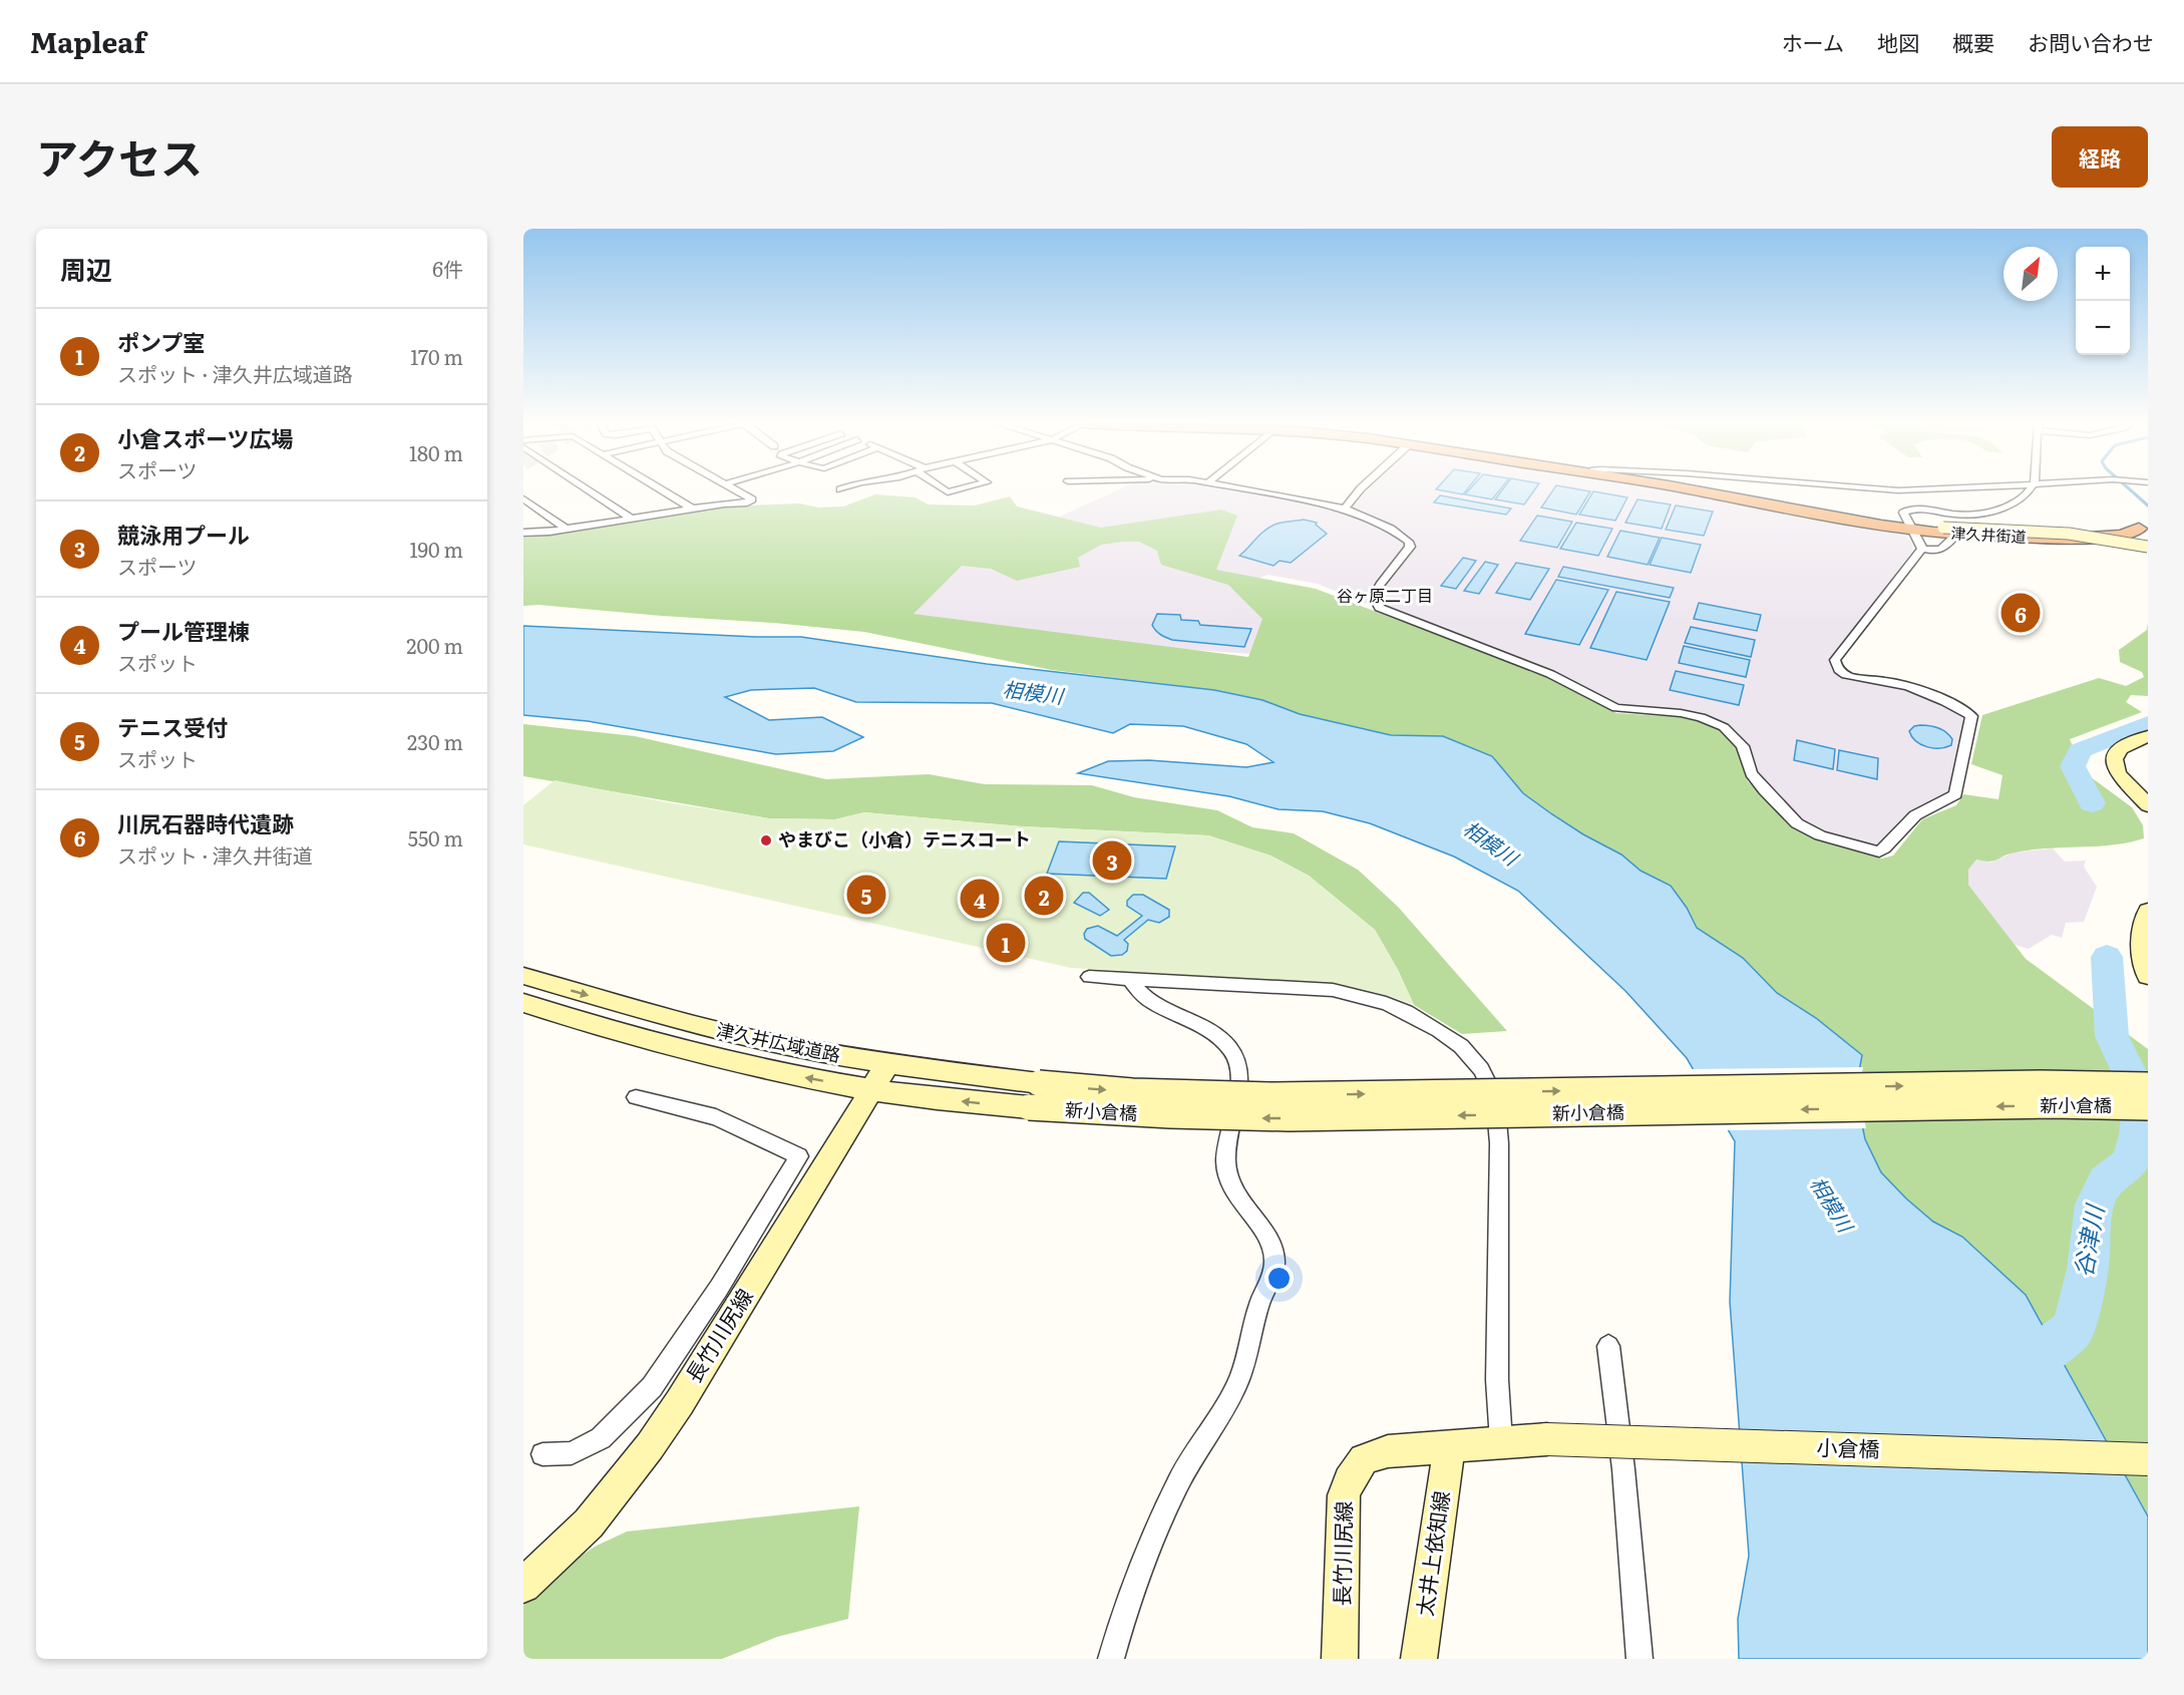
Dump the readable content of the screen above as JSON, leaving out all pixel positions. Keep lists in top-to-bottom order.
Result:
{
  "streets": {
    "highway": ["津久井街道"],
    "main road": [
      "津久井広域道路",
      "新小倉橋",
      "長竹川尻線",
      "小倉橋",
      "太井上依知線"
    ]
  },
  "crossings": [
    ["津久井広域道路", "新小倉橋"],
    ["津久井広域道路", "長竹川尻線"],
    ["長竹川尻線", "小倉橋"],
    ["長竹川尻線", "太井上依知線"]
  ],
  "districts": ["谷ヶ原二丁目"],
  "water": ["相模川", "谷津川"],
  "places": ["やまびこ（小倉）テニスコート"],
  "north": "top right",
  "page": {
    "header": "Mapleaf",
    "nav": [
      "ホーム",
      "地図",
      "概要",
      "お問い合わせ"
    ],
    "title": "アクセス",
    "buttons": "経路",
    "heading": ["周辺", "6件"],
    "map_buttons": ["+", "−"],
    "list": [
      {
        "mark": "1",
        "name": "ポンプ室",
        "note": "スポット · 津久井広域道路",
        "value": "170 m"
      },
      {
        "mark": "2",
        "name": "小倉スポーツ広場",
        "note": "スポーツ",
        "value": "180 m"
      },
      {
        "mark": "3",
        "name": "競泳用プール",
        "note": "スポーツ",
        "value": "190 m"
      },
      {
        "mark": "4",
        "name": "プール管理棟",
        "note": "スポット",
        "value": "200 m"
      },
      {
        "mark": "5",
        "name": "テニス受付",
        "note": "スポット",
        "value": "230 m"
      },
      {
        "mark": "6",
        "name": "川尻石器時代遺跡",
        "note": "スポット · 津久井街道",
        "value": "550 m"
      }
    ],
    "pins": [
      "6",
      "3",
      "5",
      "2",
      "4",
      "1"
    ]
  }
}
